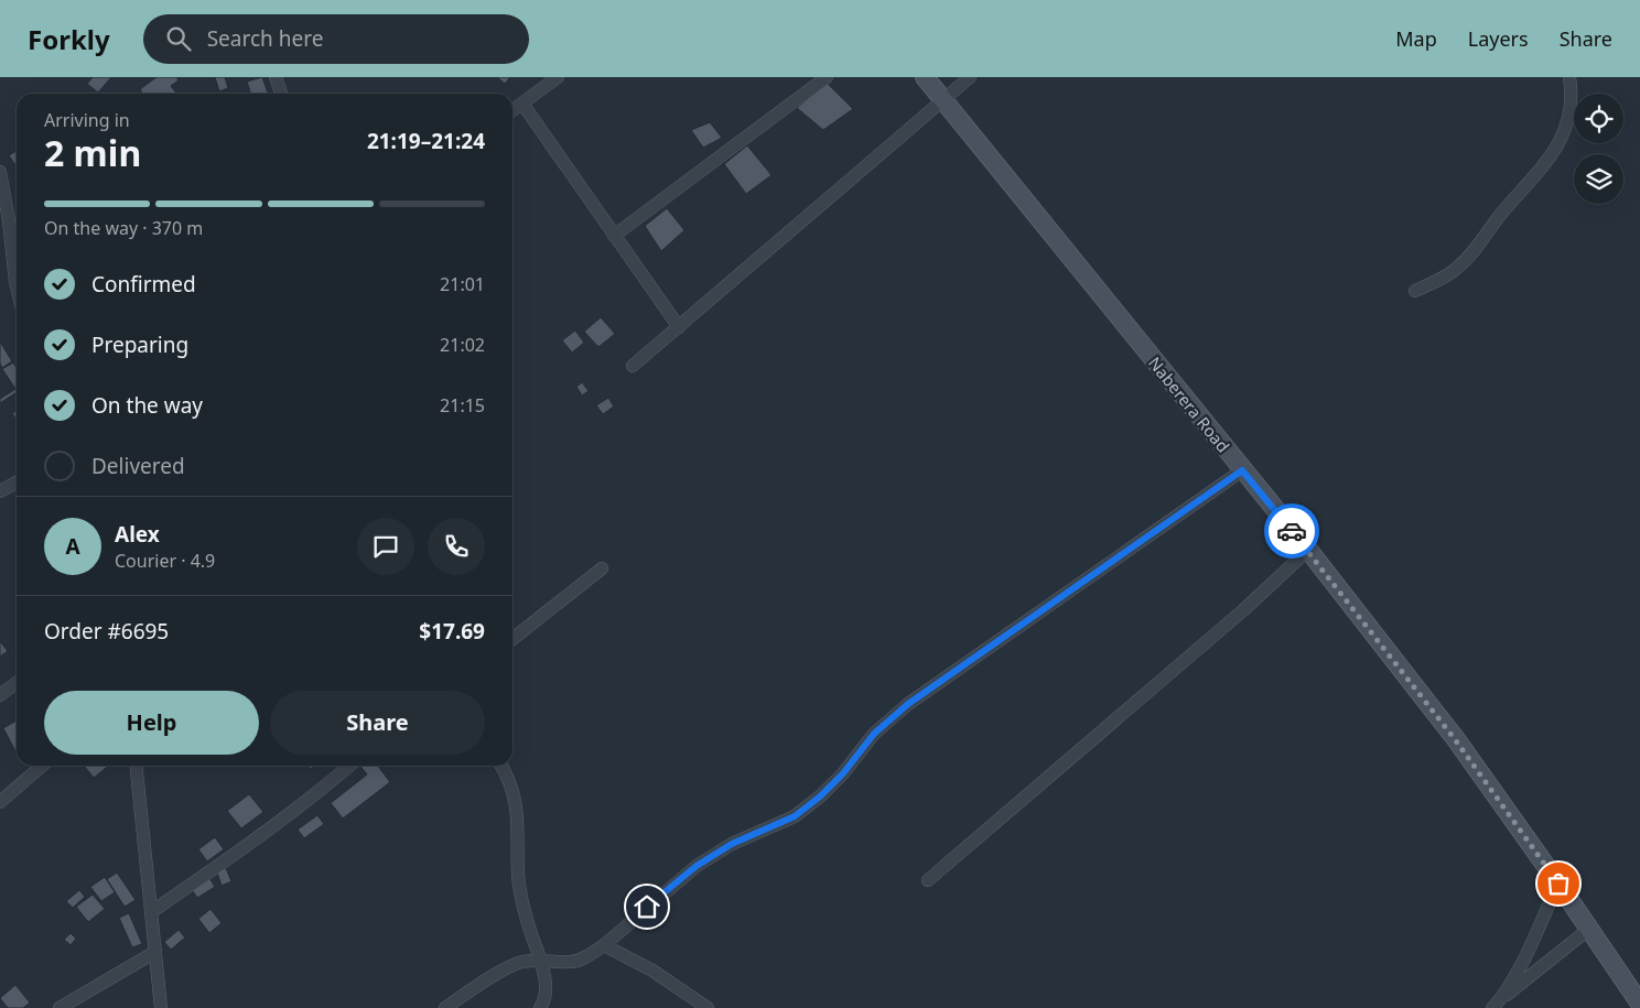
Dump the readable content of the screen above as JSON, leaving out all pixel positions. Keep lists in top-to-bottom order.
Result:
{
  "streets": {
    "street": ["Naberera Road"]
  },
  "page": {
    "header": "Forkly",
    "search": "Search here",
    "nav": ["Map", "Layers", "Share"],
    "heading": ["2 min", "Arriving in", "21:19–21:24"],
    "panel": [
      "Alex",
      "Courier · 4.9",
      "Order #6695",
      "$17.69"
    ],
    "bar": "On the way · 370 m",
    "list": [
      ["Confirmed", "21:01"],
      ["Preparing", "21:02"],
      ["On the way", "21:15"],
      "Delivered"
    ],
    "round": "A",
    "buttons": ["Help", "Share"]
  }
}
